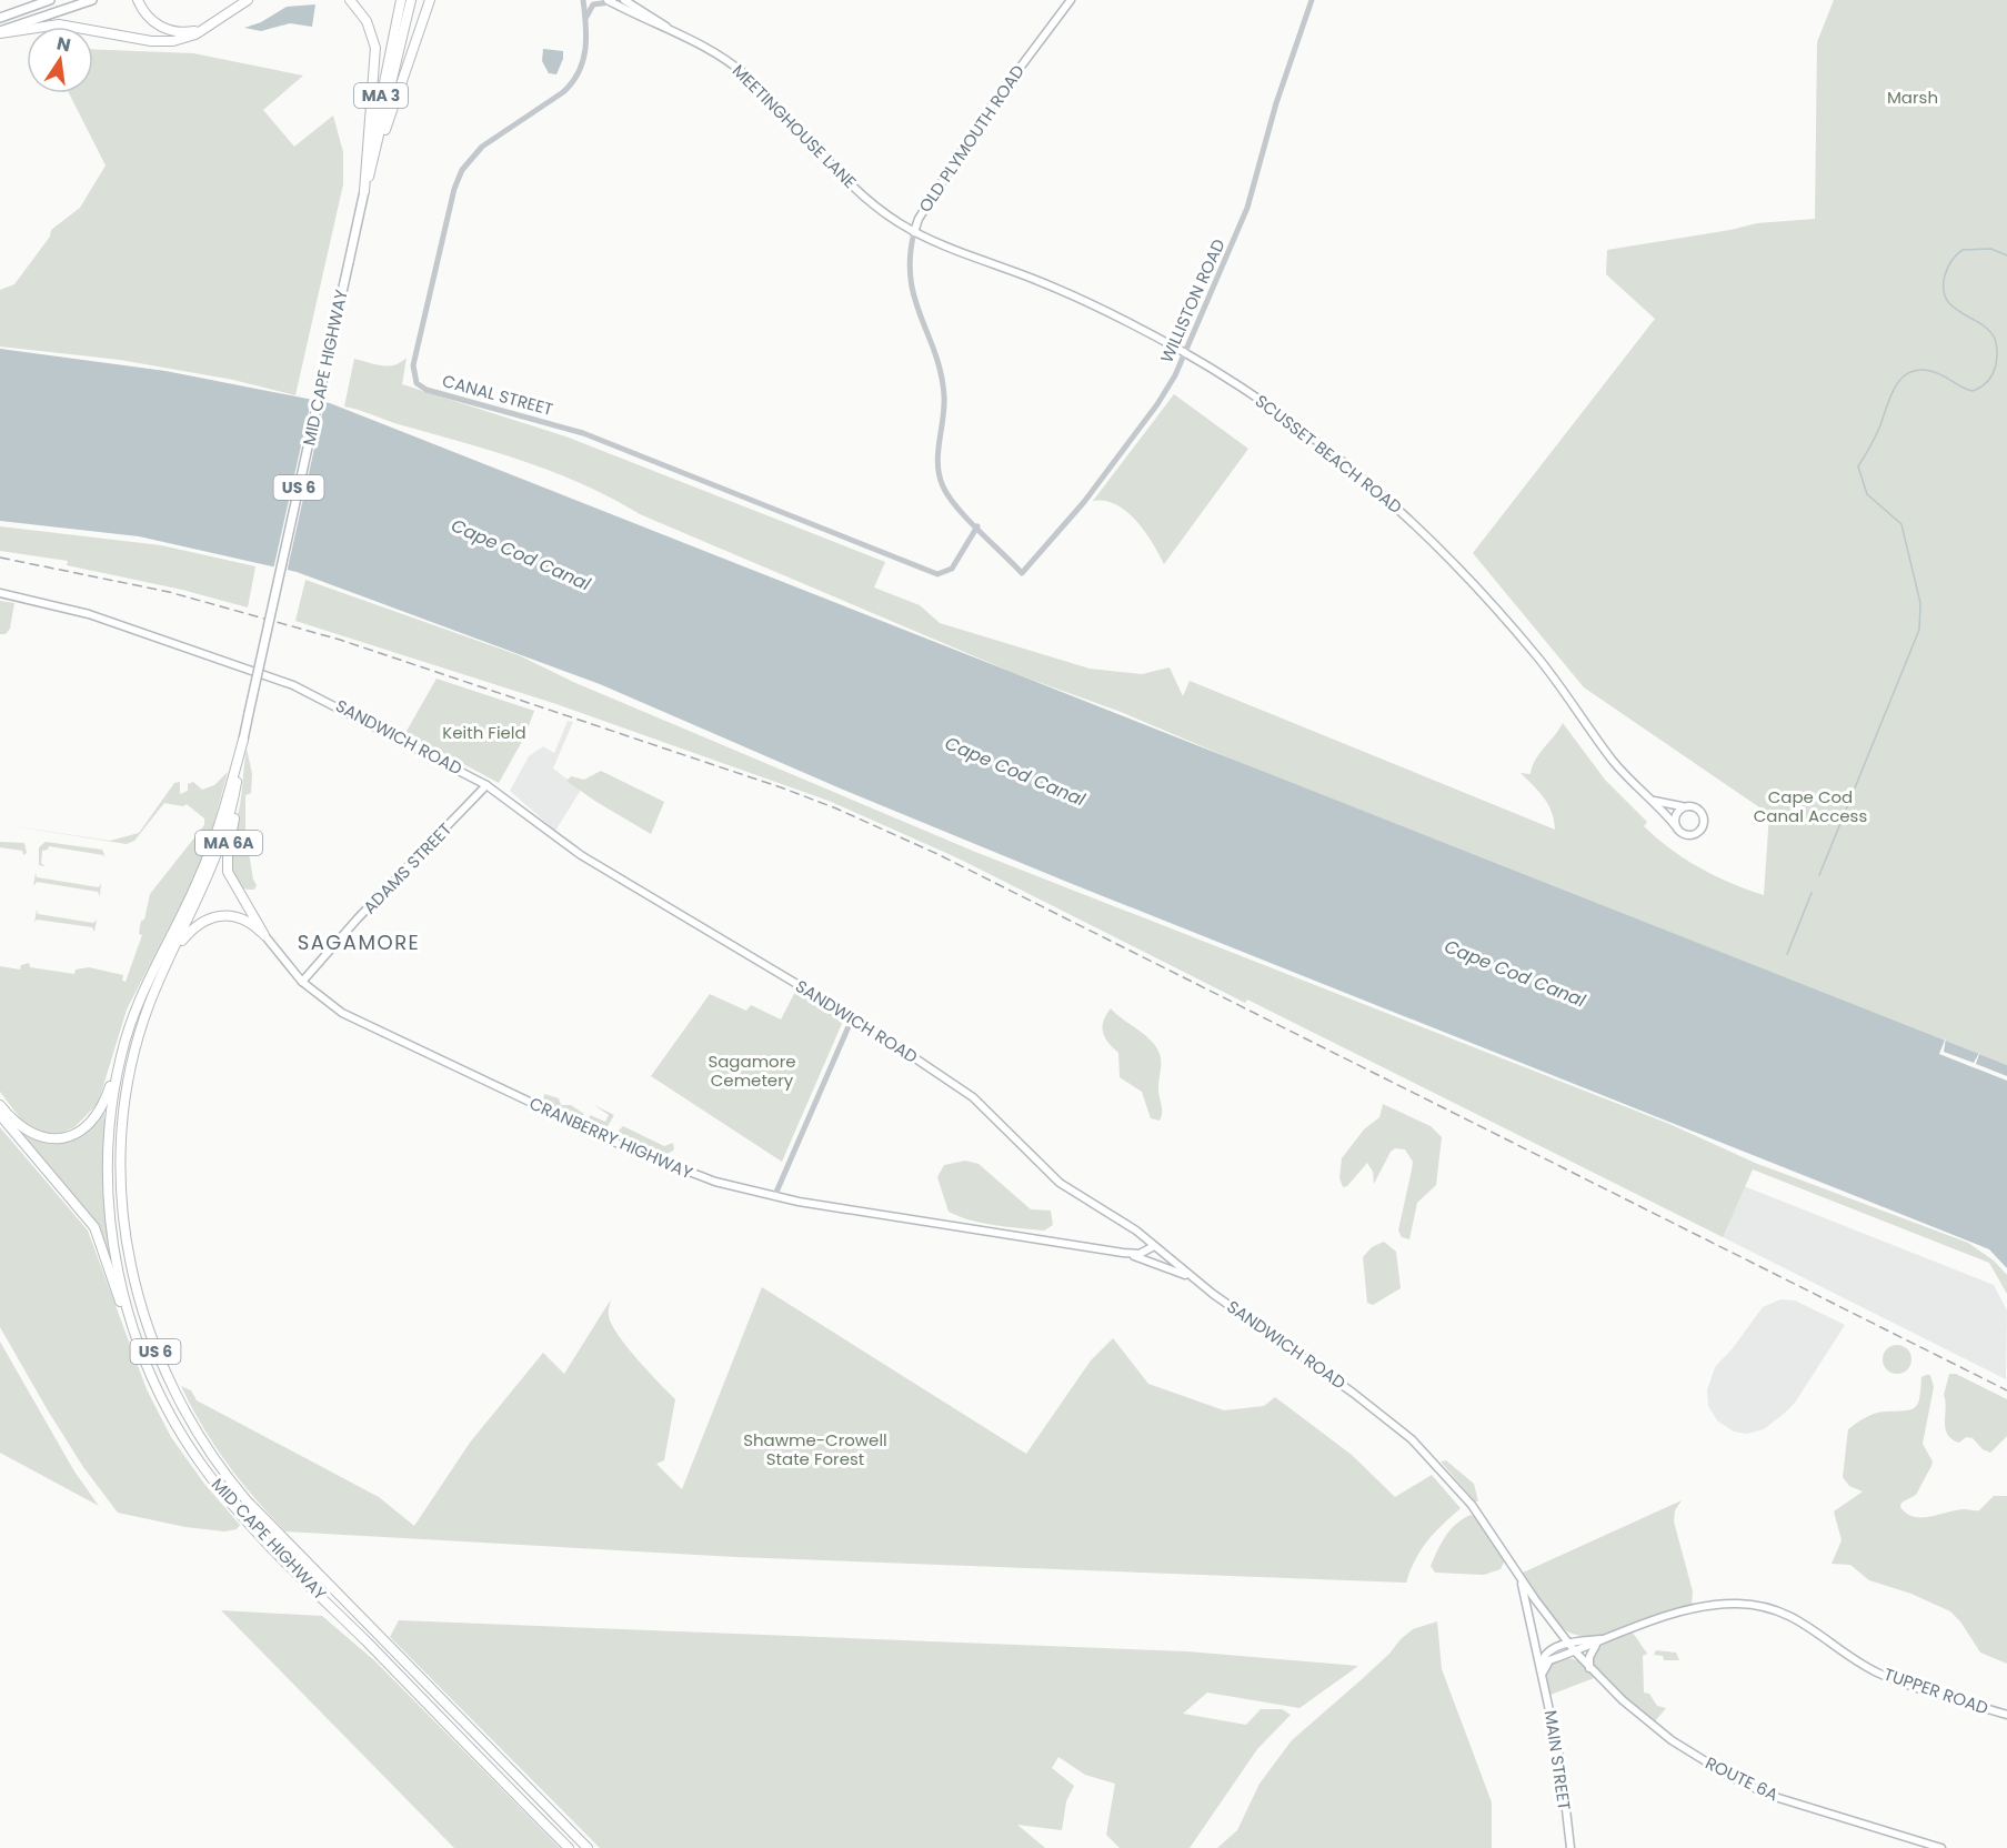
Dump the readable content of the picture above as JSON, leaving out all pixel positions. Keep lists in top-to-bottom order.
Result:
{
  "streets": {
    "highway": [
      "MA 3",
      "MID CAPE HIGHWAY",
      "US 6",
      "MA 6A"
    ],
    "main road": [
      "MEETINGHOUSE LANE",
      "OLD PLYMOUTH ROAD",
      "SCUSSET BEACH ROAD",
      "SANDWICH ROAD",
      "ADAMS STREET",
      "CRANBERRY HIGHWAY",
      "TUPPER ROAD",
      "MAIN STREET",
      "ROUTE 6A"
    ],
    "street": ["WILLISTON ROAD", "CANAL STREET"]
  },
  "crossings": [
    ["MA 3", "MID CAPE HIGHWAY"],
    ["MA 3", "US 6"],
    ["MEETINGHOUSE LANE", "OLD PLYMOUTH ROAD"],
    ["MEETINGHOUSE LANE", "SCUSSET BEACH ROAD"],
    ["OLD PLYMOUTH ROAD", "WILLISTON ROAD"],
    ["OLD PLYMOUTH ROAD", "CANAL STREET"],
    ["OLD PLYMOUTH ROAD", "SCUSSET BEACH ROAD"],
    ["WILLISTON ROAD", "SCUSSET BEACH ROAD"],
    ["MID CAPE HIGHWAY", "US 6"],
    ["MID CAPE HIGHWAY", "MA 6A"],
    ["SANDWICH ROAD", "ADAMS STREET"],
    ["SANDWICH ROAD", "CRANBERRY HIGHWAY"],
    ["SANDWICH ROAD", "TUPPER ROAD"],
    ["SANDWICH ROAD", "MAIN STREET"],
    ["SANDWICH ROAD", "ROUTE 6A"],
    ["MA 6A", "CRANBERRY HIGHWAY"],
    ["ADAMS STREET", "CRANBERRY HIGHWAY"],
    ["TUPPER ROAD", "ROUTE 6A"]
  ],
  "districts": ["SAGAMORE"],
  "water": ["Cape Cod Canal"],
  "parks": [
    "Marsh",
    "Keith Field",
    "Cape Cod Canal Access",
    "Sagamore Cemetery",
    "Shawme-Crowell State Forest"
  ],
  "north": "top"
}
